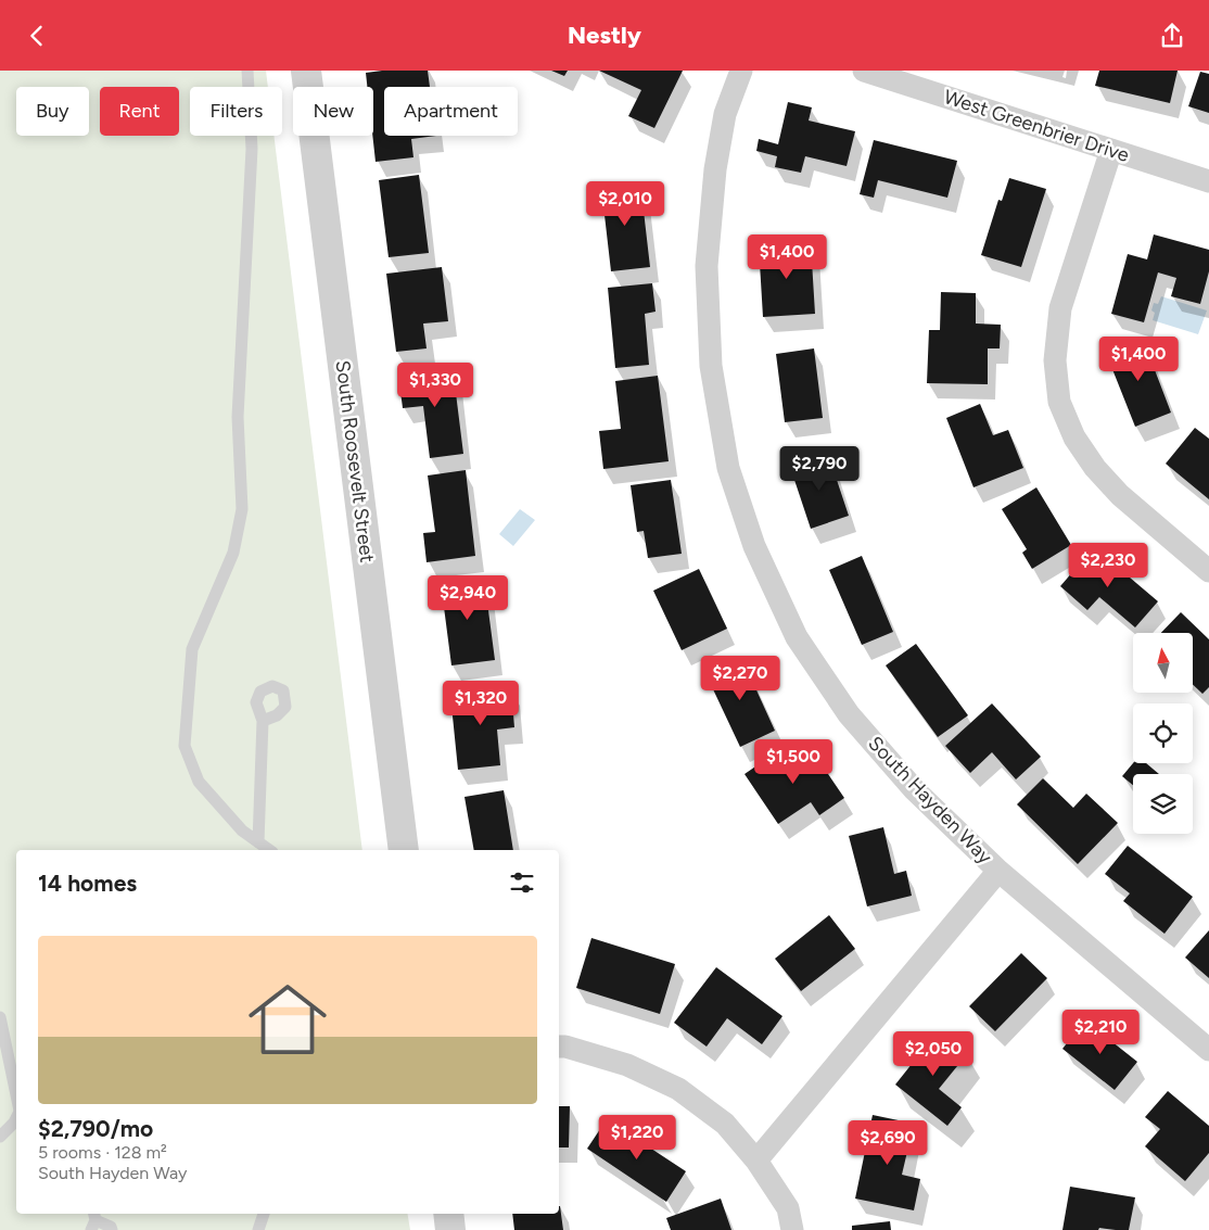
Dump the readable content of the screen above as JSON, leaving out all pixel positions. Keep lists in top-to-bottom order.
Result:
{
  "streets": {
    "street": ["West Greenbrier Drive", "South Roosevelt Street", "South Hayden Way"]
  },
  "north": "top",
  "page": {
    "header": "Nestly",
    "chip": [
      "Buy",
      "Rent",
      "Filters",
      "New",
      "Apartment"
    ],
    "price": [
      "$2,010",
      "$1,400",
      "$1,400",
      "$1,330",
      "$2,790",
      "$2,230",
      "$2,940",
      "$2,270",
      "$1,320",
      "$1,500",
      "$2,210",
      "$2,050",
      "$1,220",
      "$2,690"
    ],
    "heading": "14 homes",
    "list": [
      {
        "name": "$2,790/mo",
        "note": "5 rooms · 128 m² · South Hayden Way"
      }
    ]
  }
}
